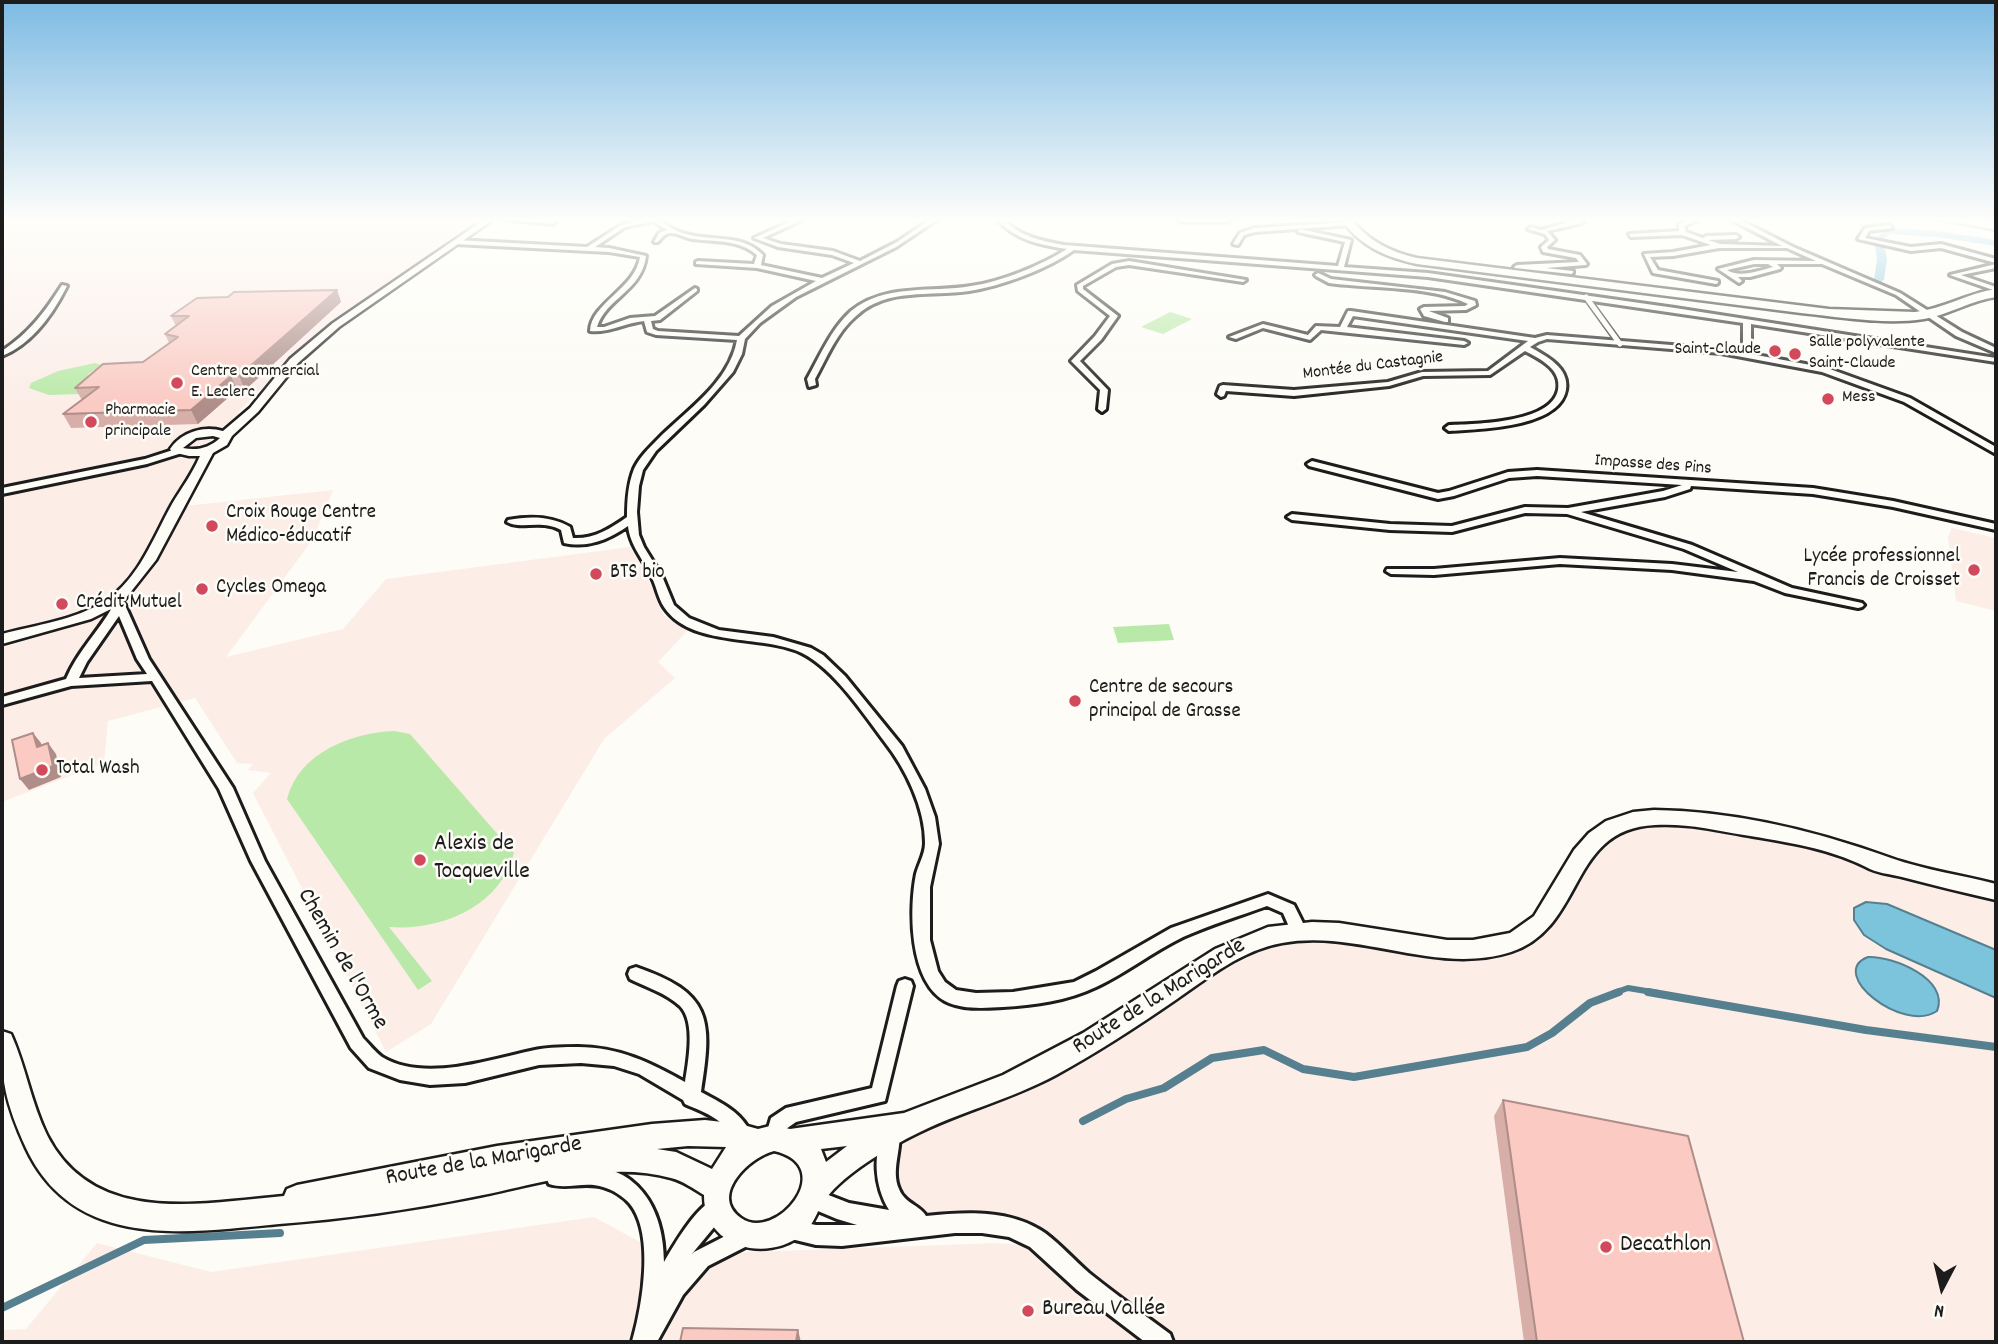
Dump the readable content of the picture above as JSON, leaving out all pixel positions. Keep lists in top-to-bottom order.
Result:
{
  "streets": {
    "main road": ["Route de la Marigarde"],
    "street": ["Montée du Castagnie", "Impasse des Pins", "Chemin de l'Orme"]
  },
  "crossings": [
    ["Chemin de l'Orme", "Route de la Marigarde"]
  ],
  "places": [
    "Saint-Claude",
    "Salle polyvalente Saint-Claude",
    "Centre commercial E. Leclerc",
    "Mess",
    "Pharmacie principale",
    "Croix Rouge Centre Médico-éducatif",
    "Lycée professionnel Francis de Croisset",
    "BTS bio",
    "Cycles Omega",
    "Crédit Mutuel",
    "Centre de secours principal de Grasse",
    "Total Wash",
    "Alexis de Tocqueville",
    "Decathlon",
    "Bureau Vallée"
  ],
  "north": "bottom"
}
